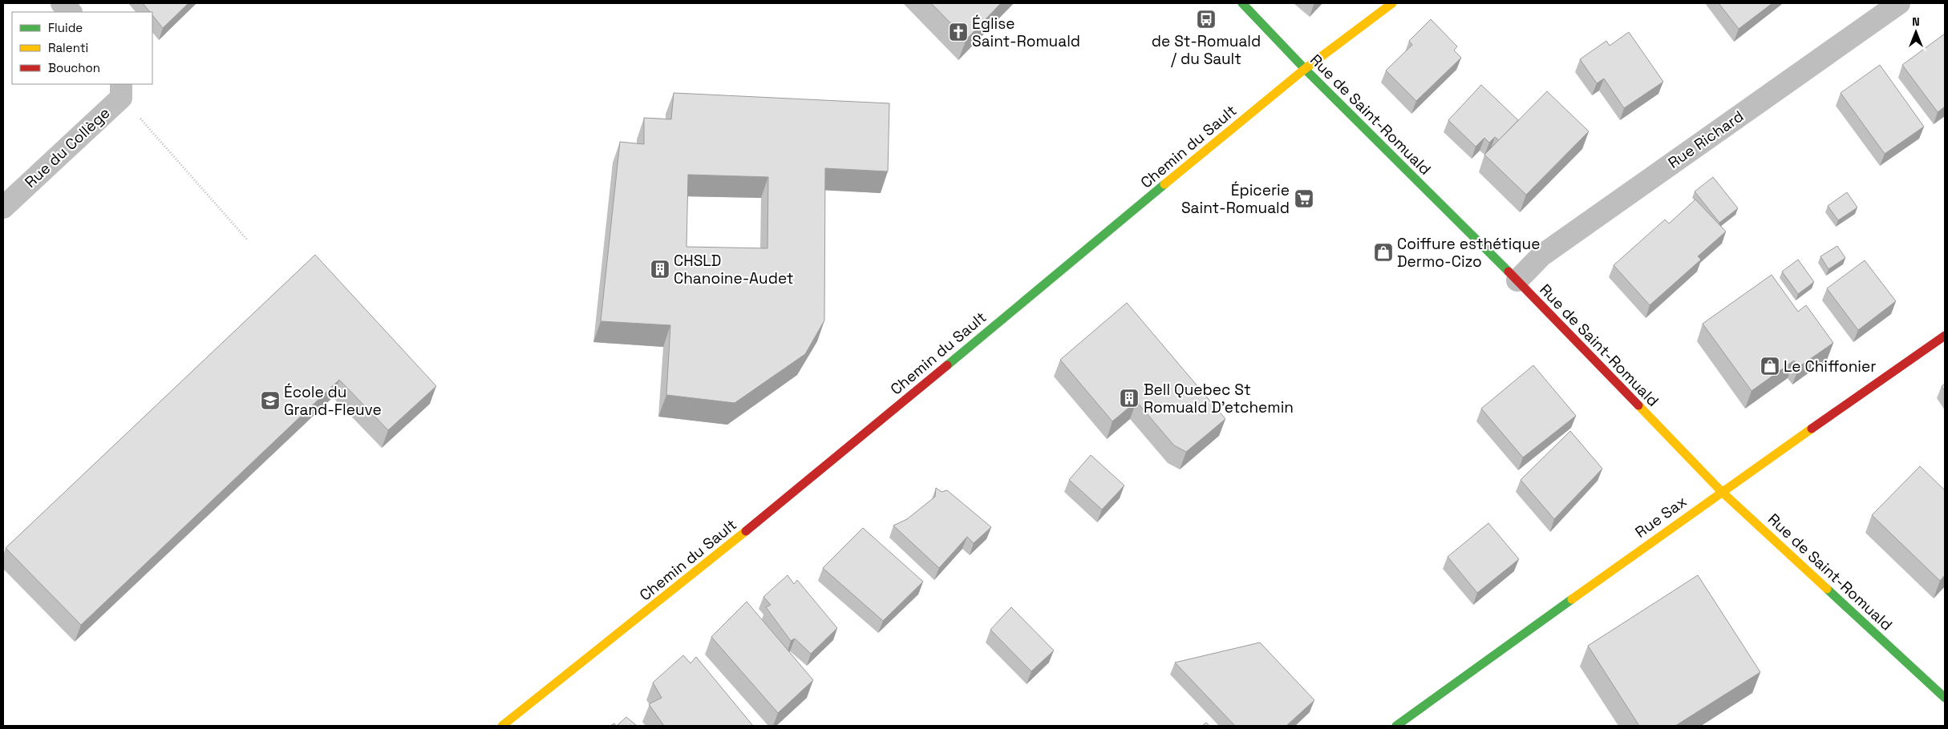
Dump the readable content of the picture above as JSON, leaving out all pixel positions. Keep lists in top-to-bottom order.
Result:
{
  "streets": {
    "street": [
      "Rue de Saint-Romuald",
      "Rue Richard",
      "Chemin du Sault",
      "Rue du Collège",
      "Rue Sax"
    ]
  },
  "crossings": [
    ["Rue de Saint-Romuald", "Rue Richard"],
    ["Rue de Saint-Romuald", "Chemin du Sault"],
    ["Rue de Saint-Romuald", "Rue Sax"]
  ],
  "places": {
    "bus stop": ["de St-Romuald / du Sault"],
    "church": ["Église Saint-Romuald"],
    "supermarket": ["Épicerie Saint-Romuald"],
    "shop": ["Coiffure esthétique Dermo-Cizo", "Le Chiffonier"],
    "building": ["CHSLD Chanoine-Audet", "Bell Quebec St Romuald D'etchemin"],
    "school or university": ["École du Grand-Fleuve"]
  },
  "legend": ["Fluide", "Ralenti", "Bouchon"],
  "north": "top"
}
